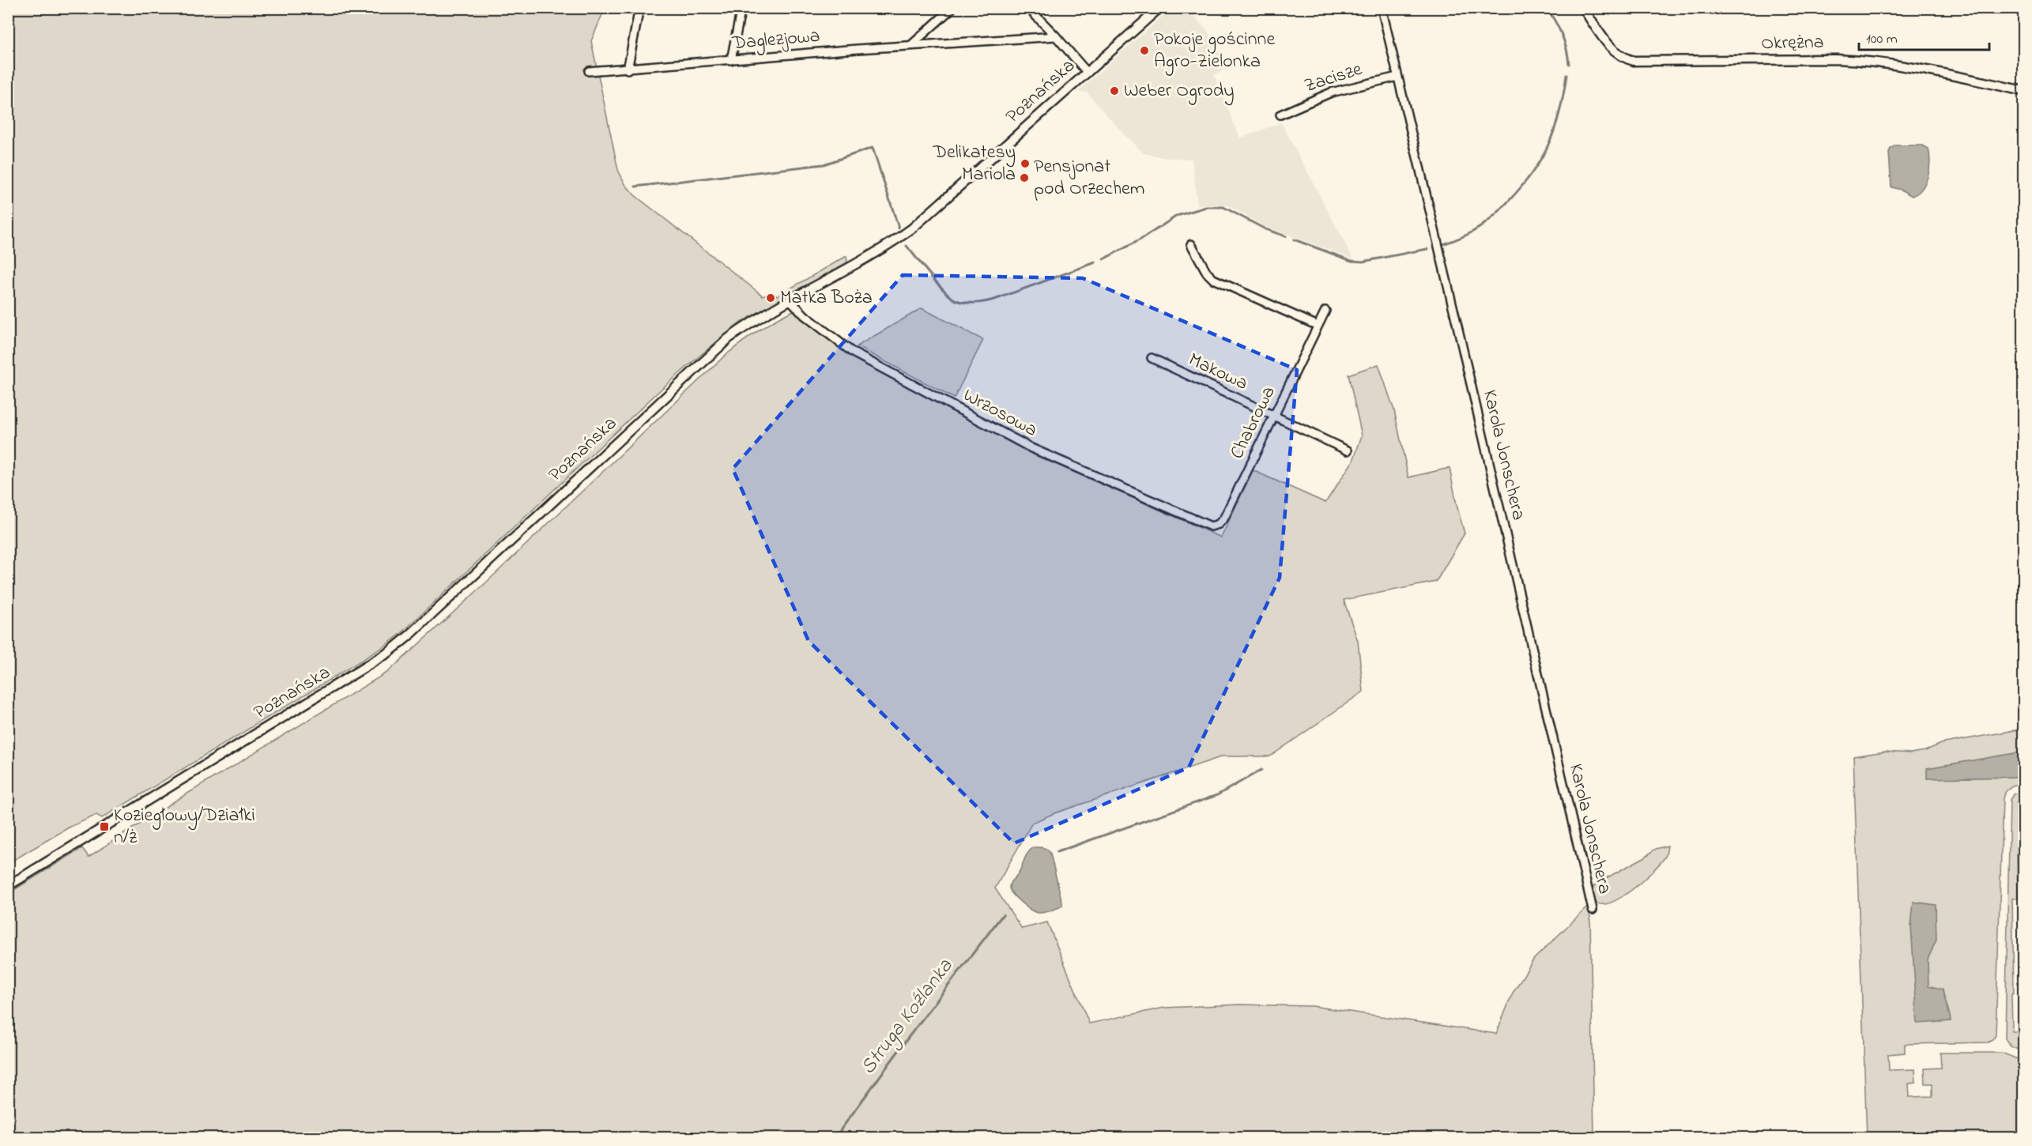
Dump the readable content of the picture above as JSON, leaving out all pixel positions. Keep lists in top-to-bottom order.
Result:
{
  "streets": {
    "street": [
      "Daglezjowa",
      "Okrężna",
      "Zacisze",
      "Poznańska",
      "Makowa",
      "Wrzosowa",
      "Chabrowa",
      "Karola Jonschera"
    ]
  },
  "crossings": [
    ["Zacisze", "Karola Jonschera"],
    ["Poznańska", "Wrzosowa"],
    ["Makowa", "Chabrowa"],
    ["Wrzosowa", "Chabrowa"]
  ],
  "water": ["Struga Koźlanka"],
  "places": {
    "other": [
      "Pokoje gościnne Agro-Zielonka",
      "Weber Ogrody",
      "Delikatesy Mariola",
      "Pensjonat pod Orzechem",
      "Matka Boża"
    ],
    "transit": ["Koziegłowy/Działki n/ż"]
  },
  "scale_bar": "100 m"
}
